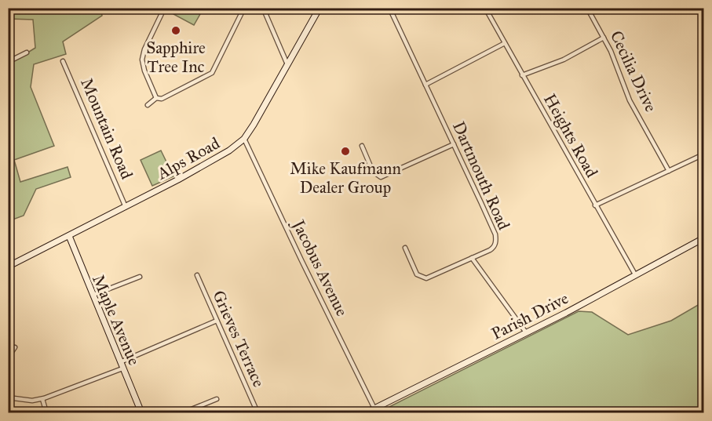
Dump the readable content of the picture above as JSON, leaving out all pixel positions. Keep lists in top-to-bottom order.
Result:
{
  "streets": {
    "street": [
      "Cecilia Drive",
      "Mountain Road",
      "Heights Road",
      "Alps Road",
      "Dartmouth Road",
      "Jacobus Avenue",
      "Parish Drive",
      "Maple Avenue",
      "Grieves Terrace"
    ]
  },
  "crossings": [
    ["Mountain Road", "Alps Road"],
    ["Heights Road", "Parish Drive"],
    ["Alps Road", "Jacobus Avenue"],
    ["Alps Road", "Maple Avenue"],
    ["Jacobus Avenue", "Parish Drive"]
  ],
  "places": ["Sapphire Tree Inc", "Mike Kaufmann Dealer Group"]
}
